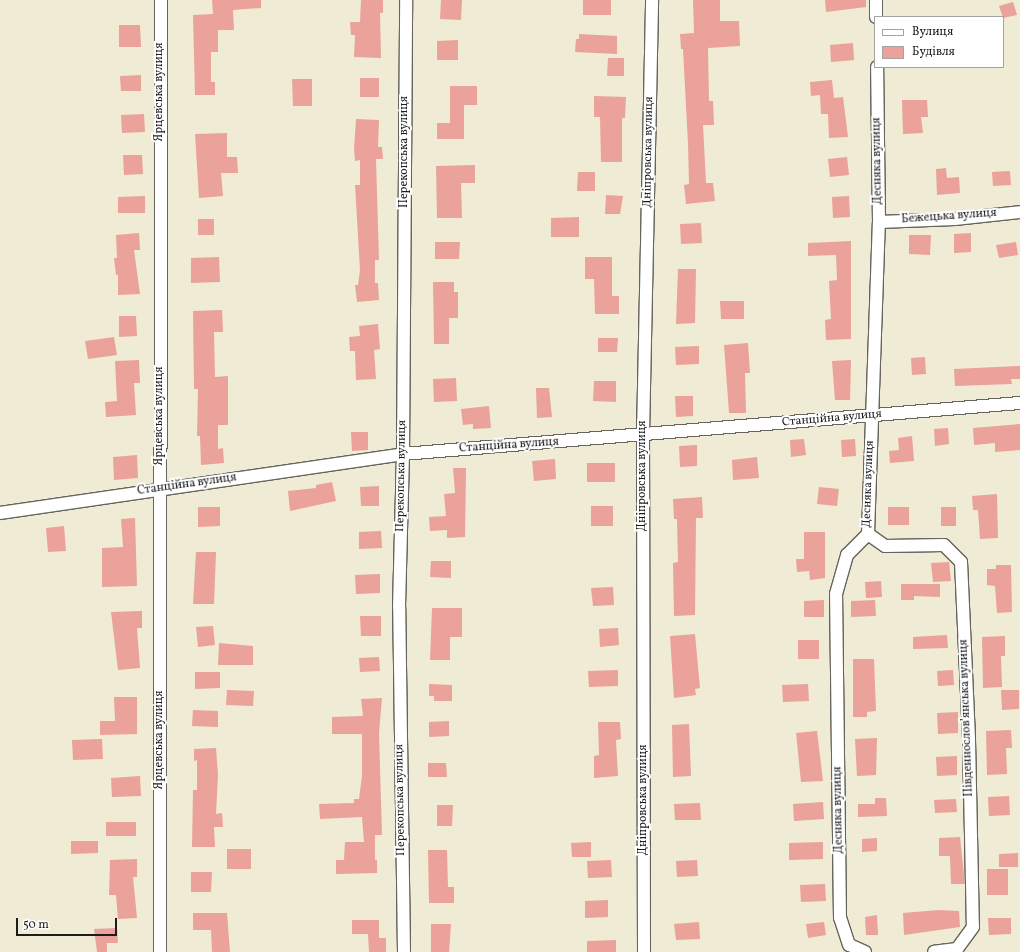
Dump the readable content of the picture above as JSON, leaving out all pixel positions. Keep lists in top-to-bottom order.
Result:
{
  "streets": {
    "street": [
      "Ярцевська вулиця",
      "Перекопська вулиця",
      "Дніпровська вулиця",
      "Десняка вулиця",
      "Бежецька вулиця",
      "Станційна вулиця",
      "Південнослов’янська вулиця"
    ]
  },
  "crossings": [
    ["Ярцевська вулиця", "Станційна вулиця"],
    ["Перекопська вулиця", "Станційна вулиця"],
    ["Дніпровська вулиця", "Станційна вулиця"],
    ["Десняка вулиця", "Бежецька вулиця"],
    ["Десняка вулиця", "Станційна вулиця"],
    ["Десняка вулиця", "Південнослов’янська вулиця"]
  ],
  "legend": ["Вулиця", "Будівля"],
  "scale_bar": "50 m"
}
